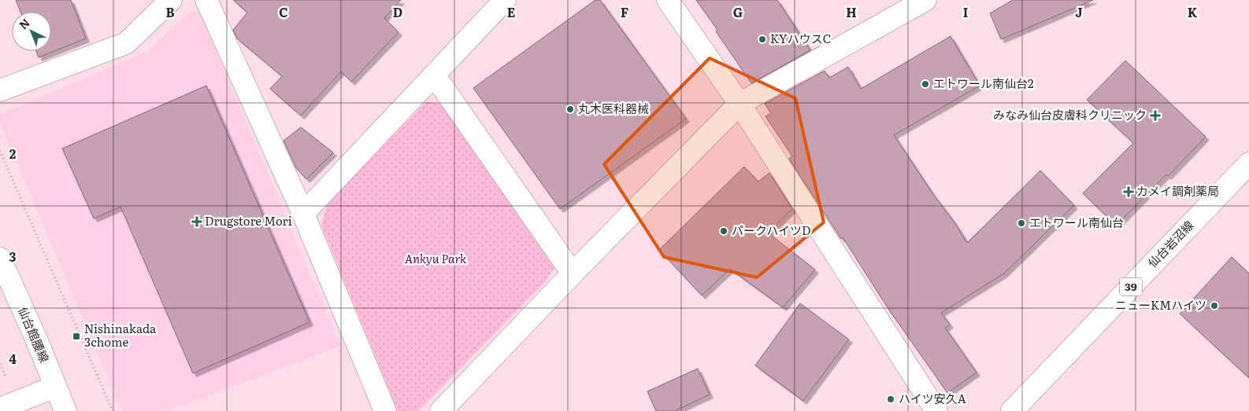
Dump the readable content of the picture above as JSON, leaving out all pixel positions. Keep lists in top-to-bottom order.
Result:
{
  "streets": {
    "street": ["仙台岩沼線", "39", "仙台館腰線"]
  },
  "parks": ["Ankyu Park"],
  "places": {
    "other": [
      "KYハウスC",
      "エトワール南仙台2",
      "丸木医科器械",
      "エトワール南仙台",
      "パークハイツD",
      "ニューKMハイツ",
      "ハイツ安久A"
    ],
    "health": ["みなみ仙台皮膚科クリニック", "カメイ調剤薬局", "Drugstore Mori"],
    "transit": ["Nishinakada 3chome"]
  },
  "north": "top left",
  "grid": {
    "columns": [
      "B",
      "C",
      "D",
      "E",
      "F",
      "G",
      "H",
      "I",
      "J",
      "K"
    ],
    "rows": ["2", "3", "4"]
  }
}
